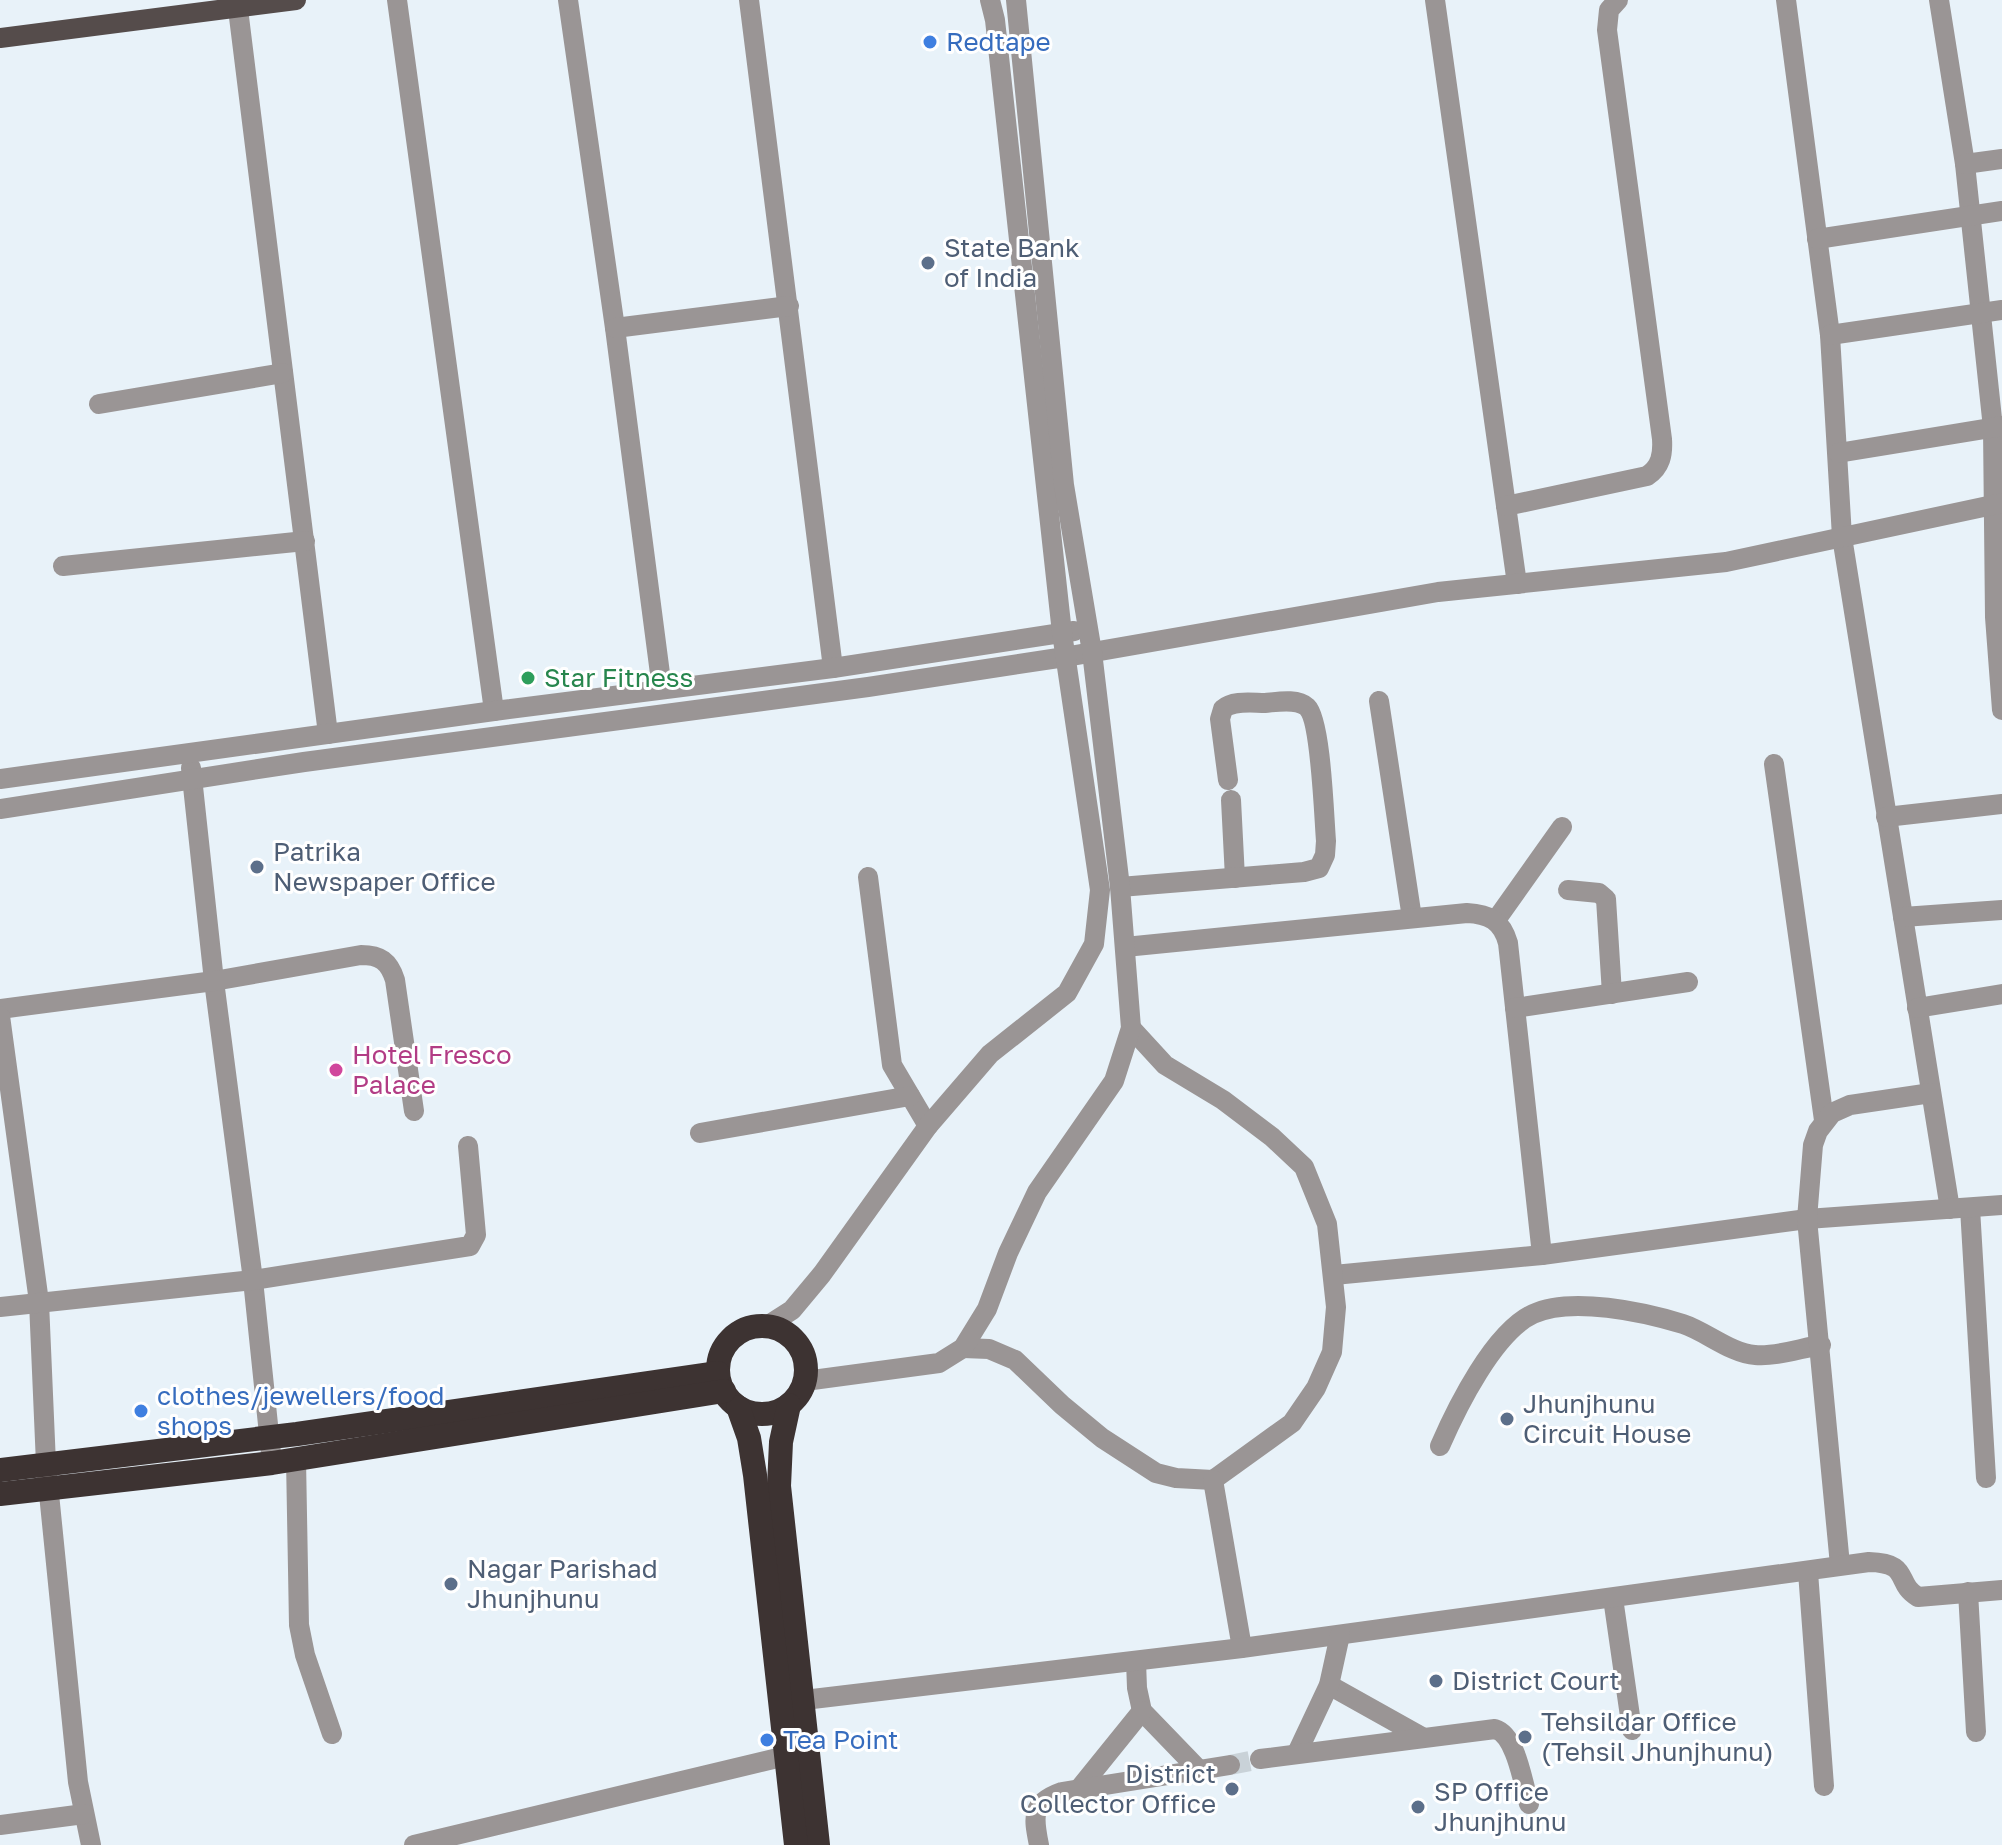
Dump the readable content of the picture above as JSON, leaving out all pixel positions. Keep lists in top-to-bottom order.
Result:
{
  "places": [
    "Redtape",
    "State Bank of India",
    "Star Fitness",
    "Patrika Newspaper Office",
    "Hotel Fresco Palace",
    "clothes/jewellers/food shops",
    "Jhunjhunu Circuit House",
    "Nagar Parishad Jhunjhunu",
    "District Court",
    "Tehsildar Office (Tehsil Jhunjhunu)",
    "Tea Point",
    "District Collector Office",
    "SP Office Jhunjhunu"
  ]
}
